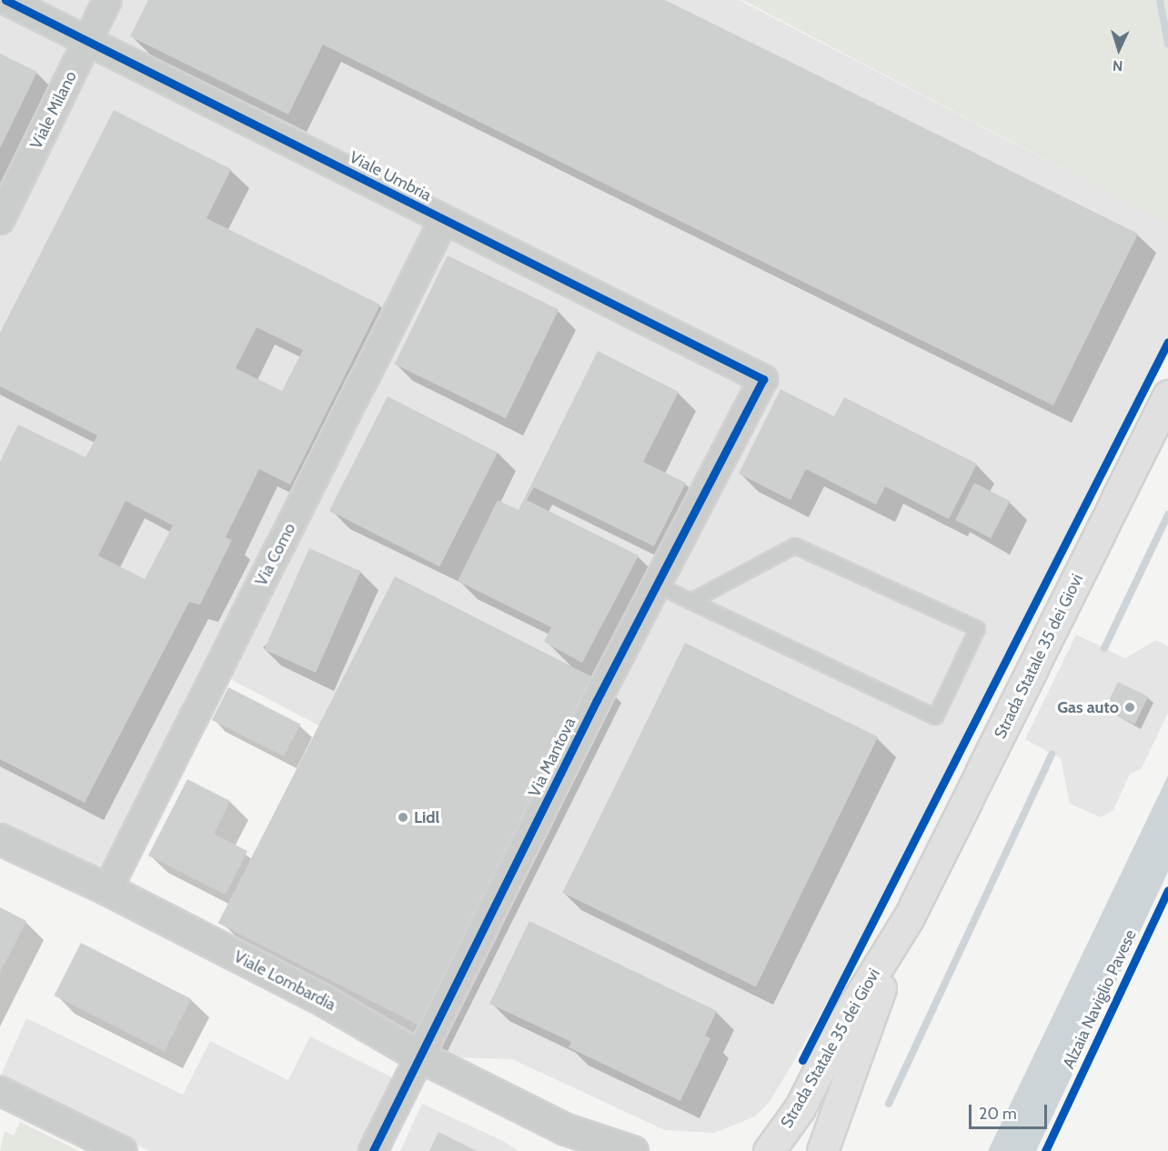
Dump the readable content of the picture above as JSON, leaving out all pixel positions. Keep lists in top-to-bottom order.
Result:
{
  "streets": {
    "main road": ["Strada Statale 35 dei Giovi"],
    "street": [
      "Viale Milano",
      "Viale Umbria",
      "Via Como",
      "Via Mantova",
      "Viale Lombardia"
    ],
    "cycle path": ["Alzaia Naviglio Pavese"]
  },
  "crossings": [
    ["Viale Milano", "Viale Umbria"],
    ["Viale Umbria", "Via Como"],
    ["Viale Umbria", "Via Mantova"],
    ["Via Como", "Viale Lombardia"],
    ["Via Mantova", "Viale Lombardia"]
  ],
  "places": ["Gas auto", "Lidl"],
  "scale_bar": "20 m",
  "north": "bottom"
}
